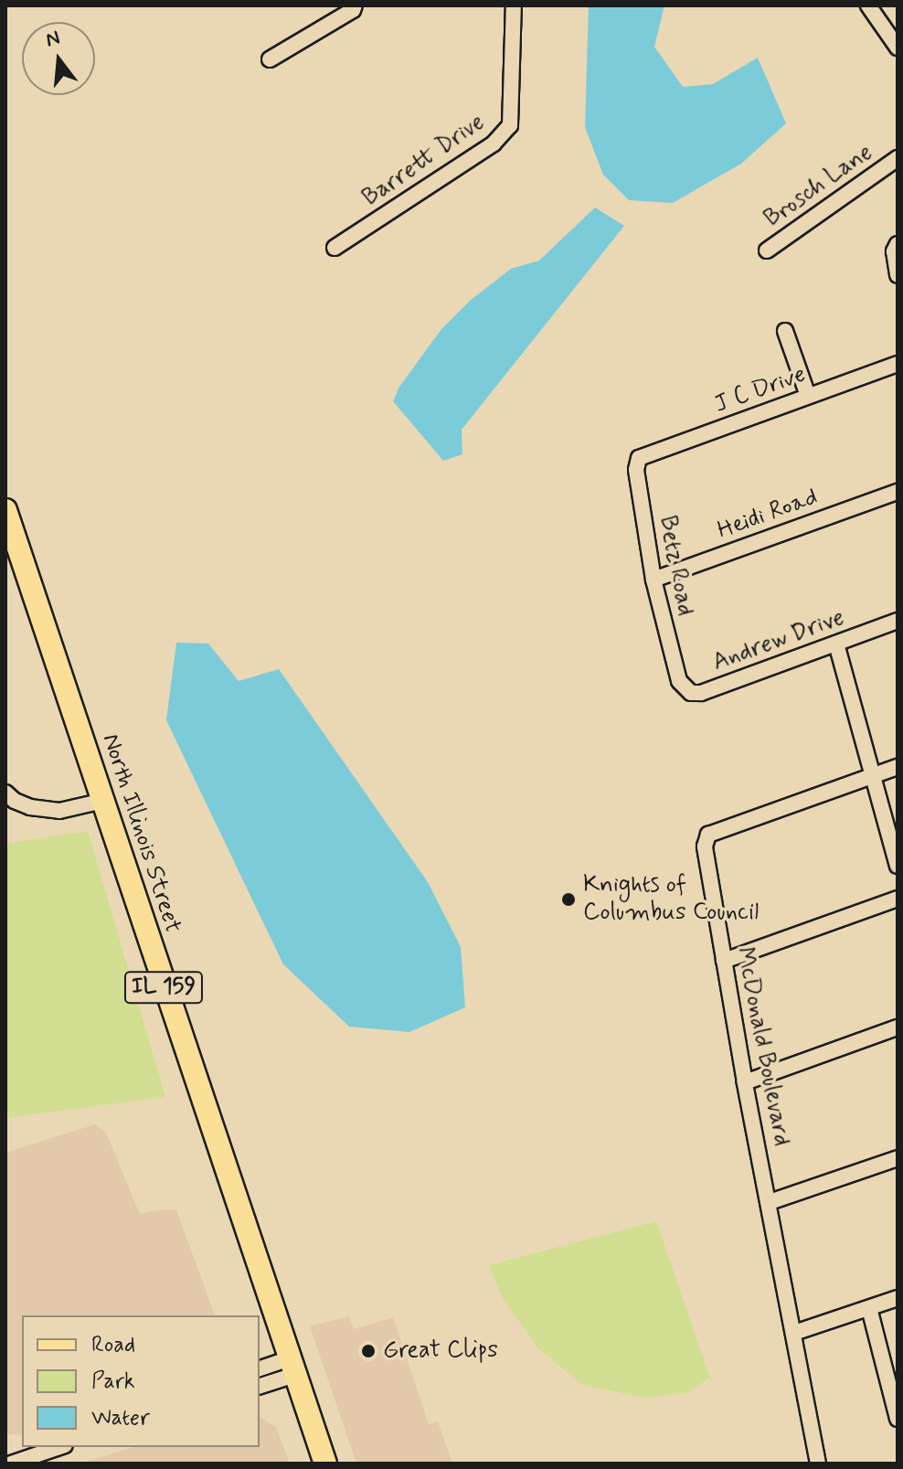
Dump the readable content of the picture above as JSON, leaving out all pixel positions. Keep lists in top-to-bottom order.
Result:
{
  "streets": {
    "main road": ["North Illinois Street", "IL 159"],
    "street": [
      "Barrett Drive",
      "Brosch Lane",
      "J C Drive",
      "Heidi Road",
      "Betz Road",
      "Andrew Drive",
      "McDonald Boulevard"
    ]
  },
  "crossings": [
    ["J C Drive", "Betz Road"],
    ["Heidi Road", "Betz Road"],
    ["Betz Road", "Andrew Drive"]
  ],
  "places": ["Knights of Columbus Council", "Great Clips"],
  "legend": ["Road", "Park", "Water"],
  "north": "top"
}
